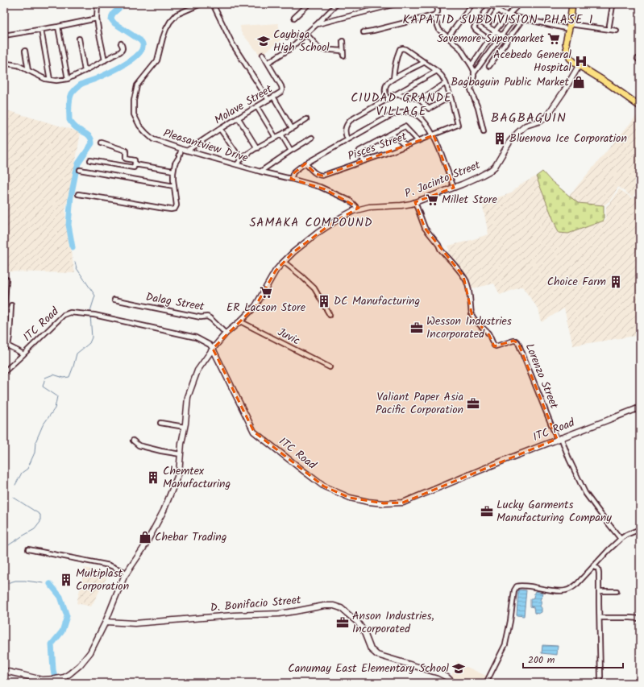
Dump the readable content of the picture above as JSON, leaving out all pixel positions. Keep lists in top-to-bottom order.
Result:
{
  "streets": {
    "street": [
      "Molave Street",
      "Pleasantview Drive",
      "Pisces Street",
      "P. Jacinto Street",
      "Dalag Street",
      "ITC Road",
      "Juvic",
      "Lorenzo Street",
      "D. Bonifacio Street"
    ]
  },
  "crossings": [
    ["Molave Street", "Pleasantview Drive"],
    ["Pleasantview Drive", "P. Jacinto Street"],
    ["P. Jacinto Street", "Dalag Street"],
    ["P. Jacinto Street", "ITC Road"],
    ["P. Jacinto Street", "Juvic"],
    ["P. Jacinto Street", "Lorenzo Street"],
    ["P. Jacinto Street", "D. Bonifacio Street"],
    ["ITC Road", "Lorenzo Street"]
  ],
  "districts": [
    "KAPATID SUBDIVISION PHASE 1",
    "CIUDAD GRANDE VILLAGE",
    "BAGBAGUIN",
    "SAMAKA COMPOUND"
  ],
  "places": {
    "supermarket": ["Savemore Supermarket", "Millet Store", "ER Lacson Store"],
    "school or university": ["Caybiga High School", "Canumay East Elementary School"],
    "hospital": ["Acebedo General Hospital"],
    "shop": ["Bagbaguin Public Market", "Chebar Trading"],
    "building": [
      "Bluenova Ice Corporation",
      "Choice Farm",
      "DC Manufacturing",
      "Chemtex Manufacturing",
      "Multiplast Corporation"
    ],
    "office": [
      "Wesson Industries Incorporated",
      "Valiant Paper Asia Pacific Corporation",
      "Lucky Garments Manufacturing Company",
      "Anson Industries, Incorporated"
    ]
  },
  "scale_bar": "200 m"
}
